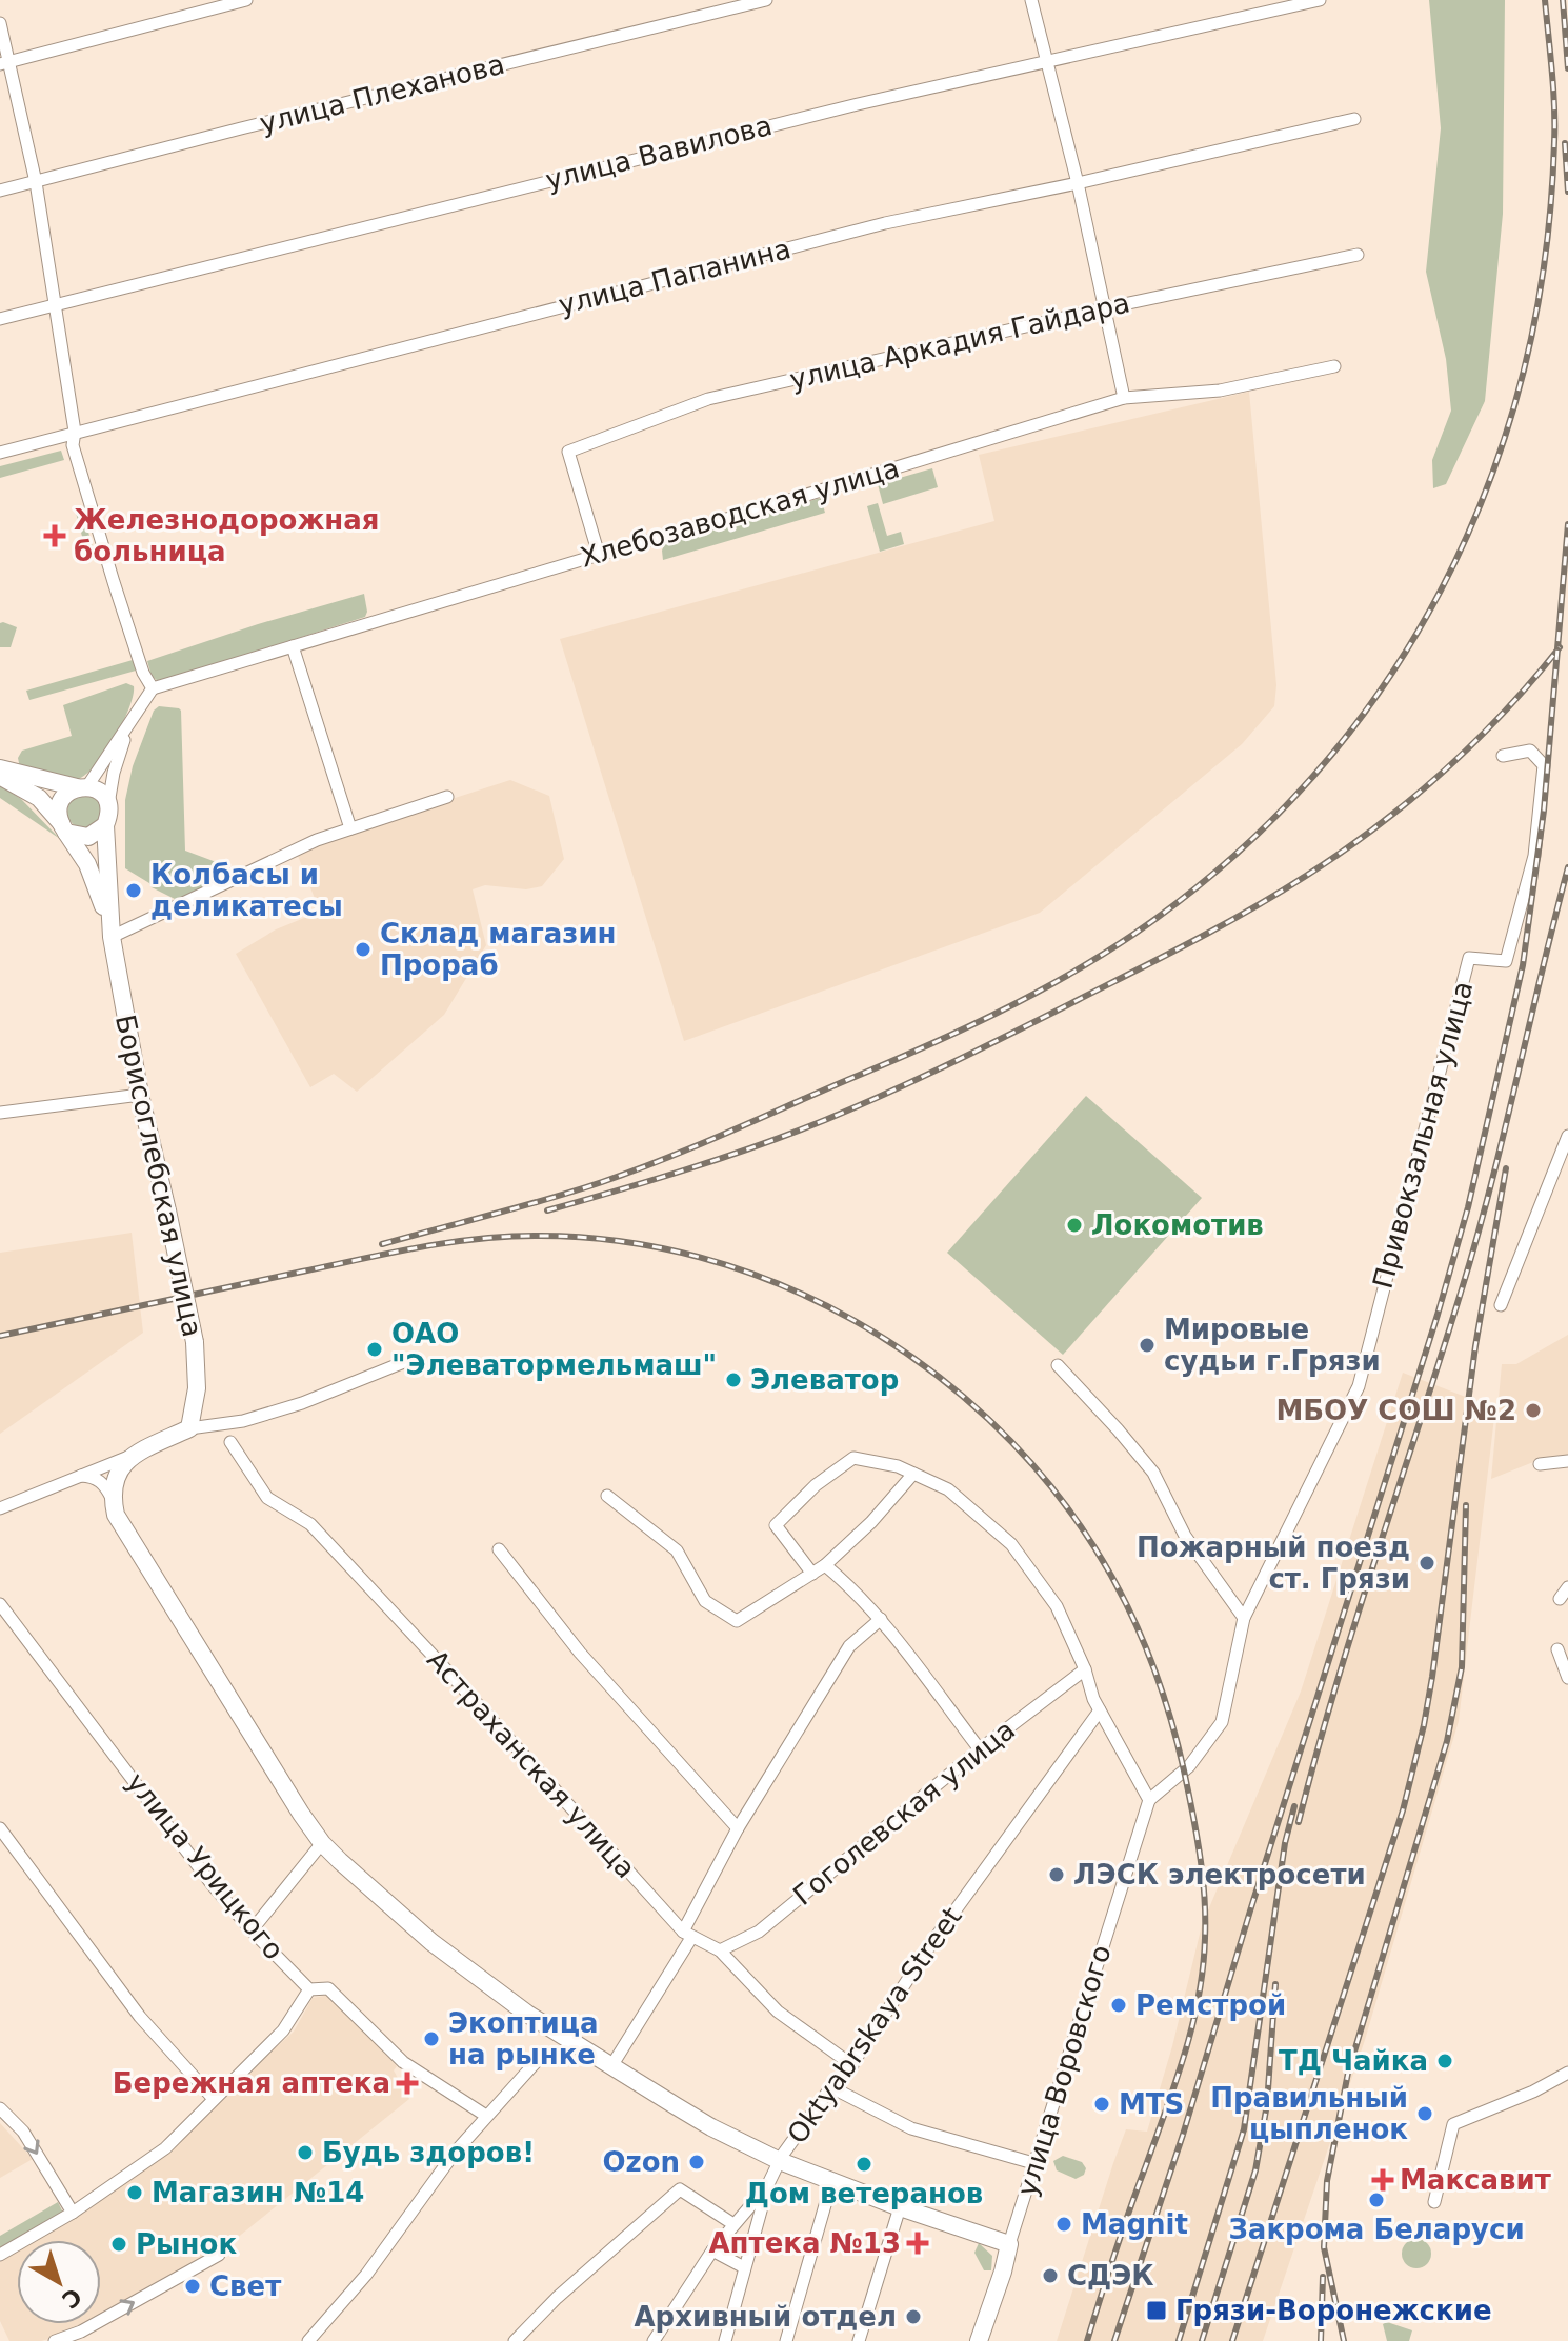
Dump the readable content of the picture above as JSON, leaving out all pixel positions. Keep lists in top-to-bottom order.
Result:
{
  "streets": {
    "street": [
      "улица Плеханова",
      "улица Вавилова",
      "улица Папанина",
      "улица Аркадия Гайдара",
      "Хлебозаводская улица",
      "Привокзальная улица",
      "Борисоглебская улица",
      "Астраханская улица",
      "Гоголевская улица",
      "улица Урицкого",
      "Oktyabrskaya Street",
      "улица Воровского"
    ]
  },
  "crossings": [
    ["улица Аркадия Гайдара", "Хлебозаводская улица"],
    ["Привокзальная улица", "улица Воровского"],
    ["Астраханская улица", "Гоголевская улица"],
    ["Астраханская улица", "Oktyabrskaya Street"]
  ],
  "places": {
    "health": [
      "Железнодорожная больница",
      "Бережная аптека",
      "Максавит",
      "Аптека №13"
    ],
    "other": [
      "Колбасы и деликатесы",
      "Склад магазин Прораб",
      "Локомотив",
      "Мировые судьи г.Грязи",
      "ОАО \"Элеватормельмаш\"",
      "Элеватор",
      "МБОУ СОШ №2",
      "Пожарный поезд ст. Грязи",
      "ЛЭСК электросети",
      "Ремстрой",
      "Экоптица на рынке",
      "ТД Чайка",
      "MTS",
      "Правильный цыпленок",
      "Будь здоров!",
      "Ozon",
      "Дом ветеранов",
      "Магазин №14",
      "Закрома Беларуси",
      "Magnit",
      "Рынок",
      "СДЭК",
      "Свет",
      "Архивный отдел"
    ],
    "transit": ["Грязи-Воронежские"]
  },
  "north": "bottom right"
}
